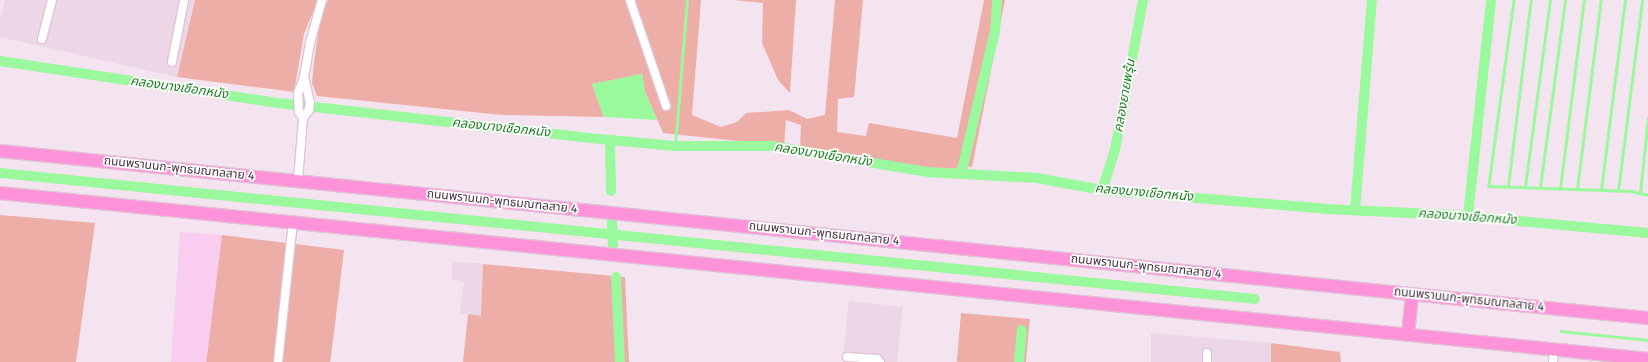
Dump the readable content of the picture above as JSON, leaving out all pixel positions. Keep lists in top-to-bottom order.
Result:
{
  "streets": {
    "main road": ["ถนนพรานนก-พุทธมณฑลสาย 4"]
  },
  "water": ["คลองบางเชือกหนัง", "คลองยายพรุ้น"]
}
